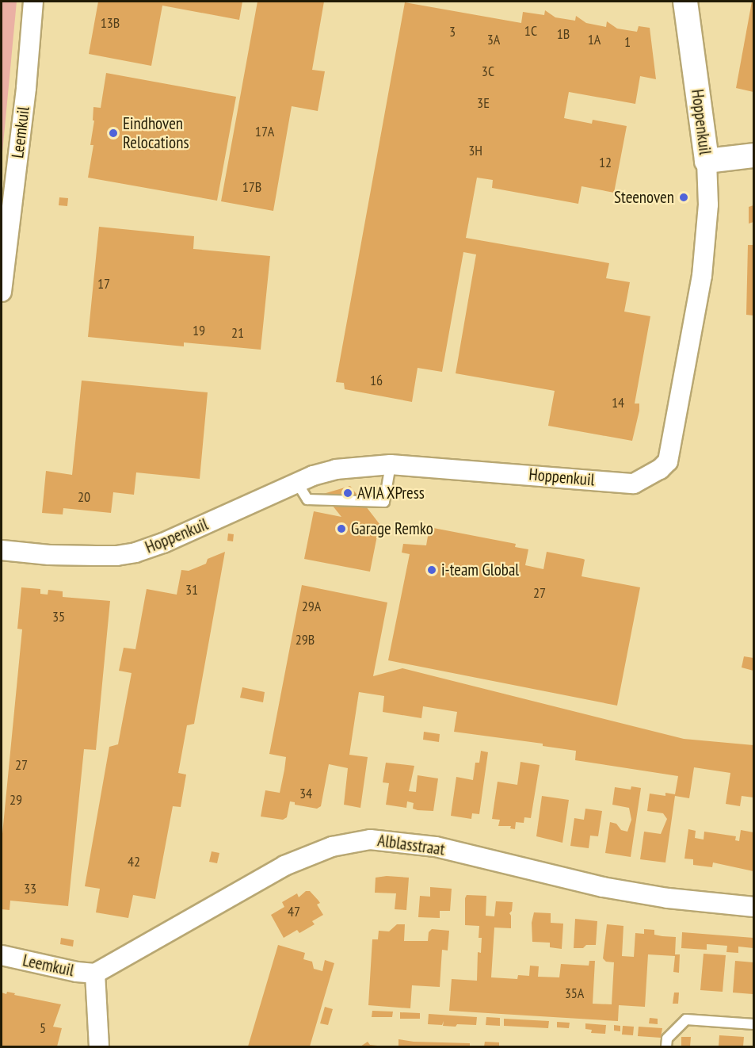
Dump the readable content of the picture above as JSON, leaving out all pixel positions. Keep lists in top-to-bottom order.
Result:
{
  "streets": {
    "street": ["Hoppenkuil", "Leemkuil", "Alblasstraat"]
  },
  "crossings": [
    ["Leemkuil", "Alblasstraat"]
  ],
  "places": [
    "Eindhoven Relocations",
    "Steenoven",
    "AVIA XPress",
    "Garage Remko",
    "i-team Global"
  ],
  "house_numbers": [
    "13B",
    "1C",
    "3",
    "1B",
    "3A",
    "1A",
    "1",
    "3C",
    "3E",
    "17A",
    "3H",
    "12",
    "17B",
    "17",
    "19",
    "21",
    "16",
    "14",
    "20",
    "31",
    "27",
    "29A",
    "35",
    "29B",
    "27",
    "34",
    "29",
    "42",
    "33",
    "47",
    "35A",
    "5"
  ]
}
